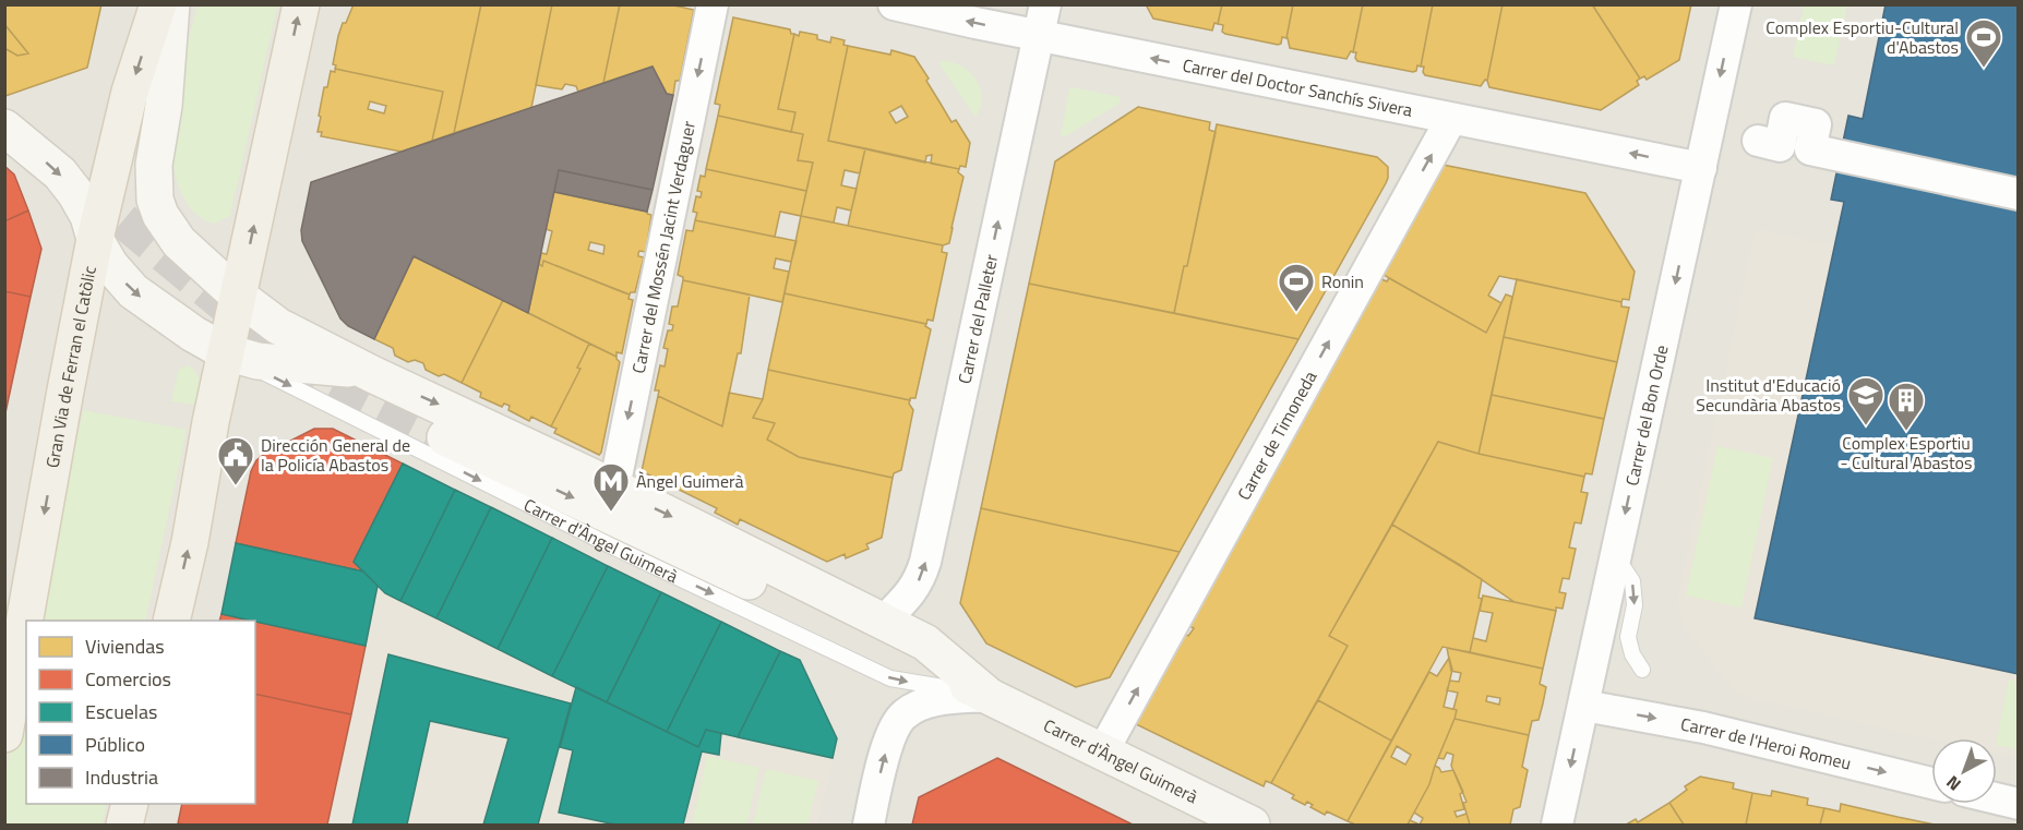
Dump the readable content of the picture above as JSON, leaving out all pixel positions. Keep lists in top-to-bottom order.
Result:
{
  "streets": {
    "main road": ["Gran Via de Ferran el Catòlic", "Carrer d'Àngel Guimerà"],
    "street": [
      "Carrer del Doctor Sanchís Sivera",
      "Carrer del Mossén Jacint Verdaguer",
      "Carrer del Palleter",
      "Carrer del Bon Orde",
      "Carrer de Timoneda",
      "Carrer de l'Heroi Romeu"
    ]
  },
  "crossings": [
    ["Carrer del Doctor Sanchís Sivera", "Carrer del Palleter"],
    ["Carrer del Doctor Sanchís Sivera", "Carrer del Bon Orde"],
    ["Carrer del Doctor Sanchís Sivera", "Carrer de Timoneda"],
    ["Carrer del Mossén Jacint Verdaguer", "Carrer d'Àngel Guimerà"],
    ["Carrer del Palleter", "Carrer d'Àngel Guimerà"],
    ["Gran Via de Ferran el Catòlic", "Carrer d'Àngel Guimerà"],
    ["Carrer del Bon Orde", "Carrer de l'Heroi Romeu"],
    ["Carrer de Timoneda", "Carrer d'Àngel Guimerà"]
  ],
  "one_way": [
    "Carrer del Doctor Sanchís Sivera",
    "Carrer del Mossén Jacint Verdaguer",
    "Carrer del Palleter",
    "Carrer del Bon Orde",
    "Carrer de Timoneda",
    "Carrer d'Àngel Guimerà",
    "Carrer de l'Heroi Romeu"
  ],
  "places": {
    "sports": ["Complex Esportiu-Cultural d'Abastos", "Ronin"],
    "school or university": ["Institut d'Educació Secundària Abastos"],
    "building": ["Complex Esportiu - Cultural Abastos"],
    "public building": ["Dirección General de la Policía Abastos"],
    "metro station": ["Àngel Guimerà"]
  },
  "legend": [
    "Viviendas",
    "Comercios",
    "Escuelas",
    "Público",
    "Industria"
  ],
  "north": "bottom left"
}
